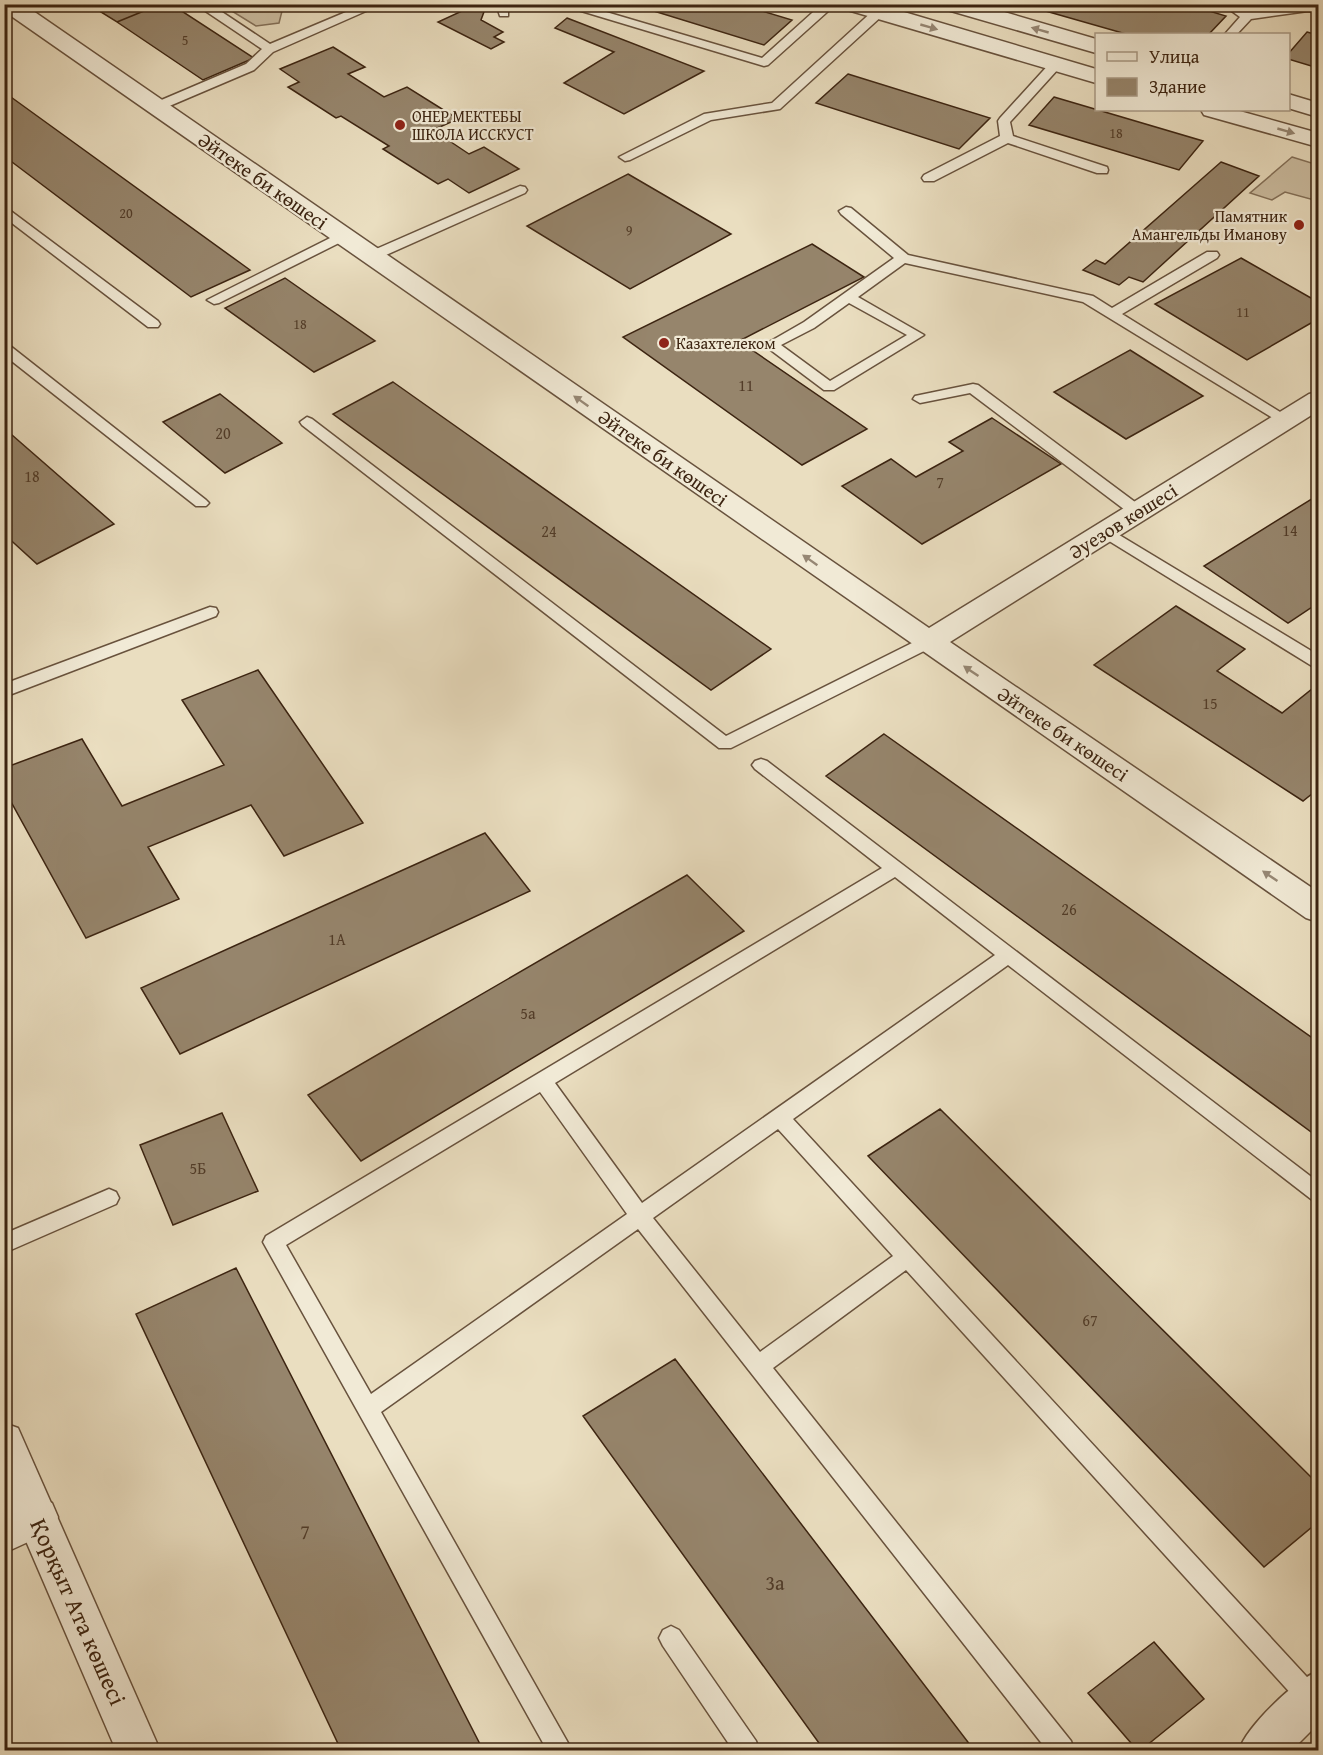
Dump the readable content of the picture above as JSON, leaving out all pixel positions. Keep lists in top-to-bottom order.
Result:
{
  "streets": {
    "street": ["Әйтеке би көшесі", "Әуезов көшесі", "Қорқыт Ата көшесі"]
  },
  "crossings": [
    ["Әйтеке би көшесі", "Әуезов көшесі"]
  ],
  "one_way": ["Әйтеке би көшесі"],
  "places": ["ОНЕР МЕКТЕБЫ ШКОЛА ИССКУСТ", "Памятник Амангельды Иманову", "Казахтелеком"],
  "house_numbers": [
    "5",
    "18",
    "20",
    "9",
    "11",
    "18",
    "11",
    "20",
    "18",
    "7",
    "14",
    "24",
    "15",
    "26",
    "1А",
    "5а",
    "5Б",
    "67",
    "7",
    "3а"
  ],
  "legend": ["Улица", "Здание"]
}
